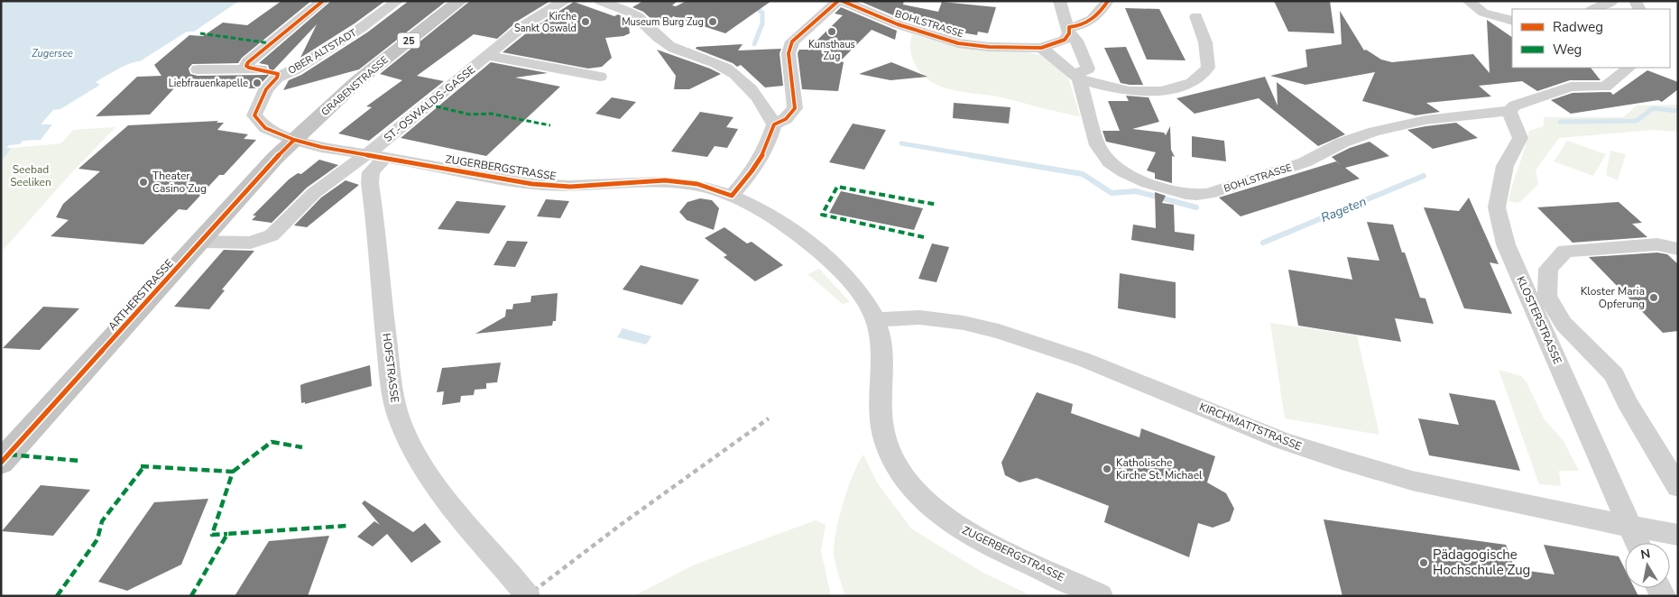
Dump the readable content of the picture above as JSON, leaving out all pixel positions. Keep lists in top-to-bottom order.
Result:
{
  "streets": {
    "main road": ["25", "GRABENSTRASSE", "ARTHERSTRASSE"],
    "street": [
      "BOHLSTRASSE",
      "OBER ALTSTADT",
      "ST.-OSWALDS-GASSE",
      "ZUGERBERGSTRASSE",
      "KLOSTERSTRASSE",
      "HOFSTRASSE",
      "KIRCHMATTSTRASSE"
    ]
  },
  "crossings": [
    ["BOHLSTRASSE", "KLOSTERSTRASSE"],
    ["OBER ALTSTADT", "GRABENSTRASSE"],
    ["OBER ALTSTADT", "ZUGERBERGSTRASSE"],
    ["OBER ALTSTADT", "ARTHERSTRASSE"],
    ["GRABENSTRASSE", "ZUGERBERGSTRASSE"],
    ["GRABENSTRASSE", "ARTHERSTRASSE"],
    ["ST.-OSWALDS-GASSE", "ZUGERBERGSTRASSE"],
    ["ST.-OSWALDS-GASSE", "ARTHERSTRASSE"],
    ["ST.-OSWALDS-GASSE", "HOFSTRASSE"],
    ["ZUGERBERGSTRASSE", "ARTHERSTRASSE"],
    ["ZUGERBERGSTRASSE", "HOFSTRASSE"],
    ["ZUGERBERGSTRASSE", "KIRCHMATTSTRASSE"],
    ["KLOSTERSTRASSE", "KIRCHMATTSTRASSE"]
  ],
  "water": ["Zugersee", "Rageten"],
  "parks": ["Seebad Seeliken"],
  "places": [
    "Kirche Sankt Oswald",
    "Museum Burg Zug",
    "Kunsthaus Zug",
    "Liebfrauenkapelle",
    "Theater Casino Zug",
    "Kloster Maria Opferung",
    "Katholische Kirche St. Michael",
    "Pädagogische Hochschule Zug"
  ],
  "legend": ["Radweg", "Weg"],
  "north": "top"
}
